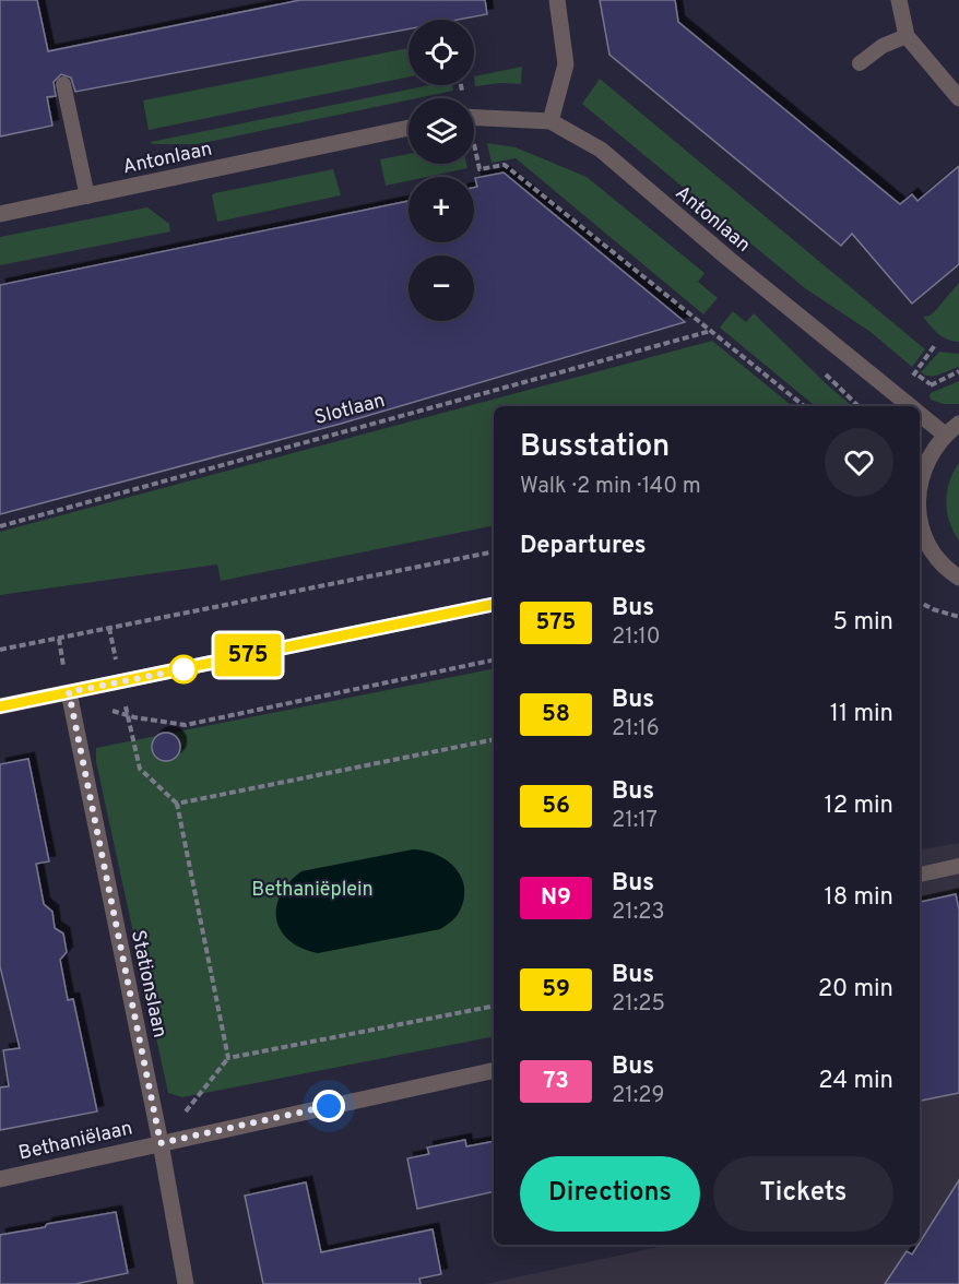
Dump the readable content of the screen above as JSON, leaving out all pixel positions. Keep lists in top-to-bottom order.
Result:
{
  "streets": {
    "street": ["Antonlaan", "Stationslaan", "Bethaniëlaan"],
    "path": ["Slotlaan"]
  },
  "crossings": [
    ["Stationslaan", "Bethaniëlaan"]
  ],
  "parks": ["Bethaniëplein"],
  "lines": ["bus line 575"],
  "page": {
    "on_map": "575",
    "map_buttons": ["+", "−"],
    "heading": [
      ["Busstation", "Walk · 2 min · 140 m"],
      "Departures"
    ],
    "list": [
      {
        "mark": "575",
        "name": "Bus",
        "note": "21:10",
        "value": "5 min"
      },
      {
        "mark": "58",
        "name": "Bus",
        "note": "21:16",
        "value": "11 min"
      },
      {
        "mark": "56",
        "name": "Bus",
        "note": "21:17",
        "value": "12 min"
      },
      {
        "mark": "N9",
        "name": "Bus",
        "note": "21:23",
        "value": "18 min"
      },
      {
        "mark": "59",
        "name": "Bus",
        "note": "21:25",
        "value": "20 min"
      },
      {
        "mark": "73",
        "name": "Bus",
        "note": "21:29",
        "value": "24 min"
      }
    ],
    "buttons": ["Directions", "Tickets"]
  }
}
